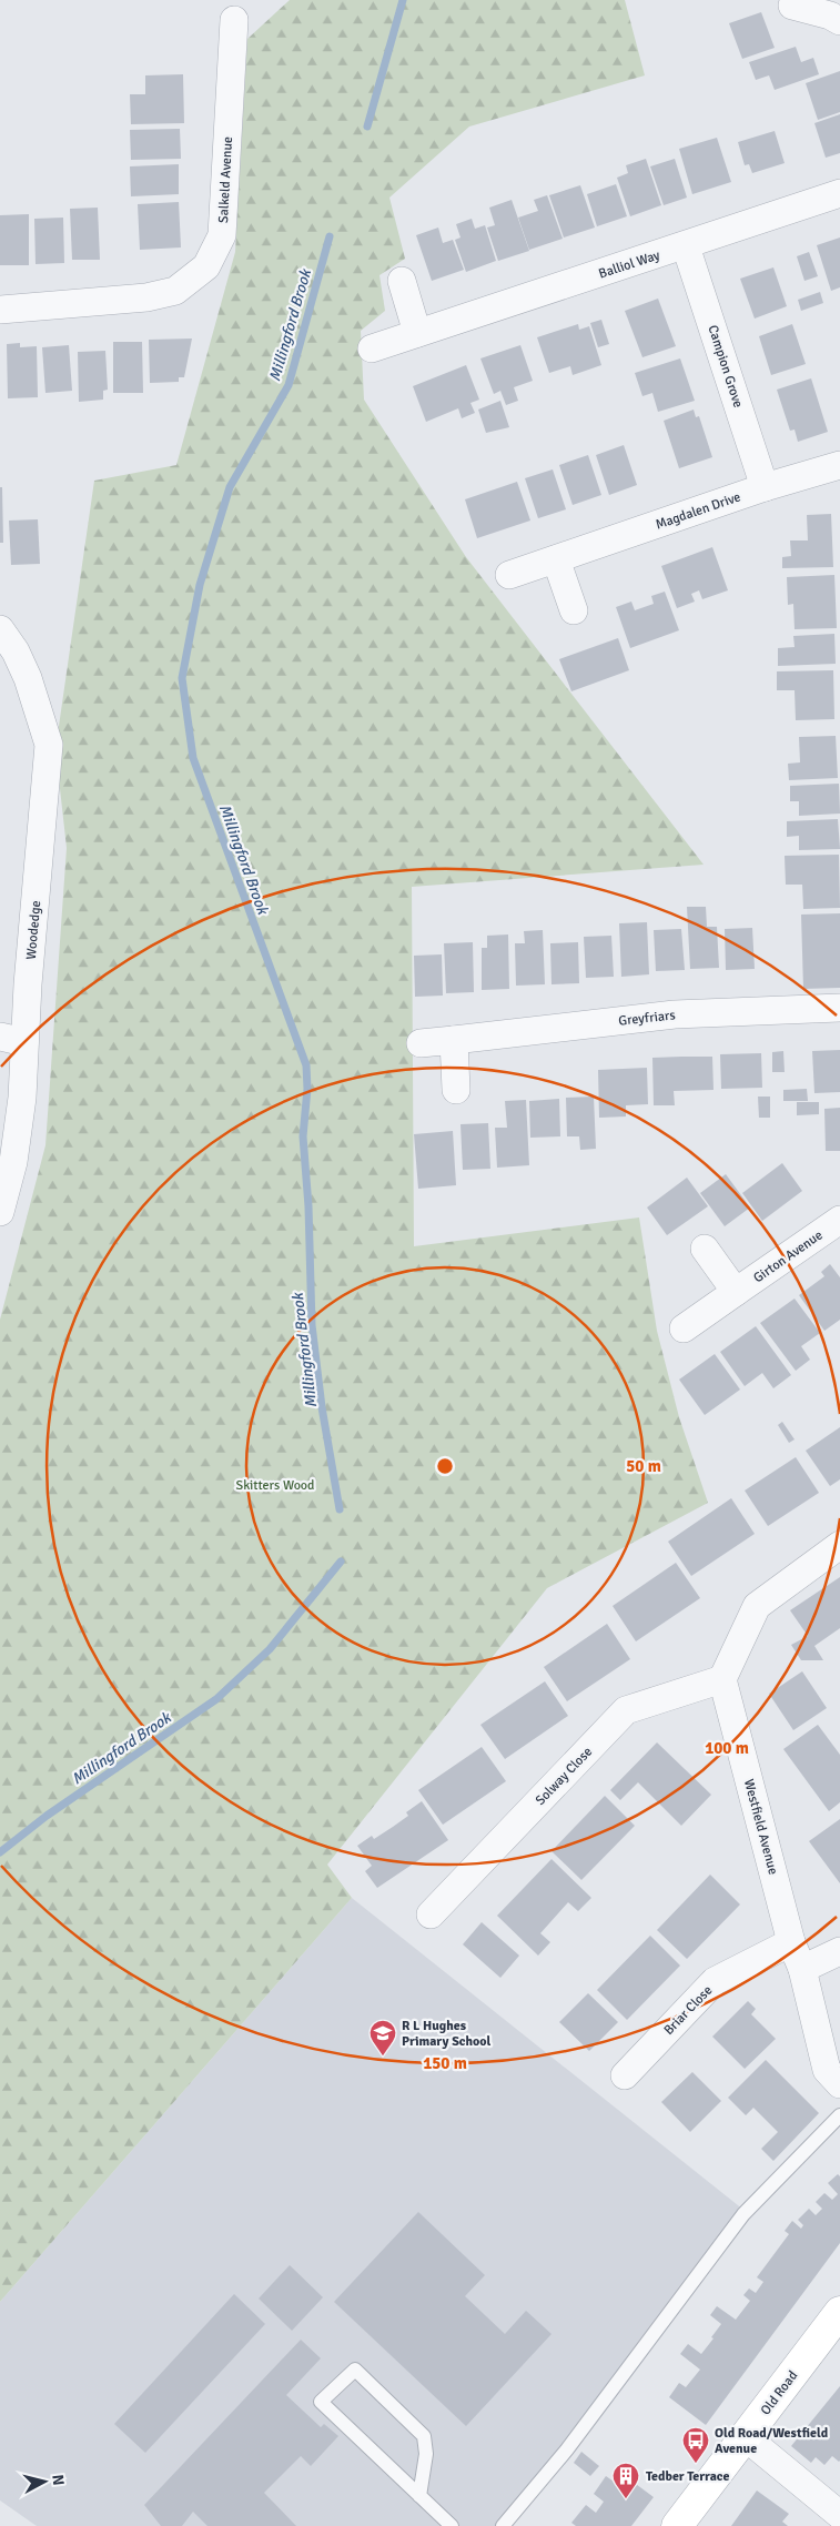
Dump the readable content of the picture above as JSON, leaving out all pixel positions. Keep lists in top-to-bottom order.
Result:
{
  "streets": {
    "street": [
      "Salkeld Avenue",
      "Balliol Way",
      "Campion Grove",
      "Magdalen Drive",
      "Woodedge",
      "Greyfriars",
      "Girton Avenue",
      "Solway Close",
      "Westfield Avenue",
      "Briar Close",
      "Old Road"
    ]
  },
  "crossings": [
    ["Balliol Way", "Campion Grove"],
    ["Campion Grove", "Magdalen Drive"],
    ["Solway Close", "Westfield Avenue"],
    ["Westfield Avenue", "Briar Close"]
  ],
  "water": ["Millingford Brook"],
  "parks": ["Skitters Wood"],
  "places": {
    "school or university": ["R L Hughes Primary School"],
    "bus stop": ["Old Road/Westfield Avenue"],
    "building": ["Tedber Terrace"]
  },
  "north": "right",
  "rings": ["50 m", "100 m", "150 m"]
}
